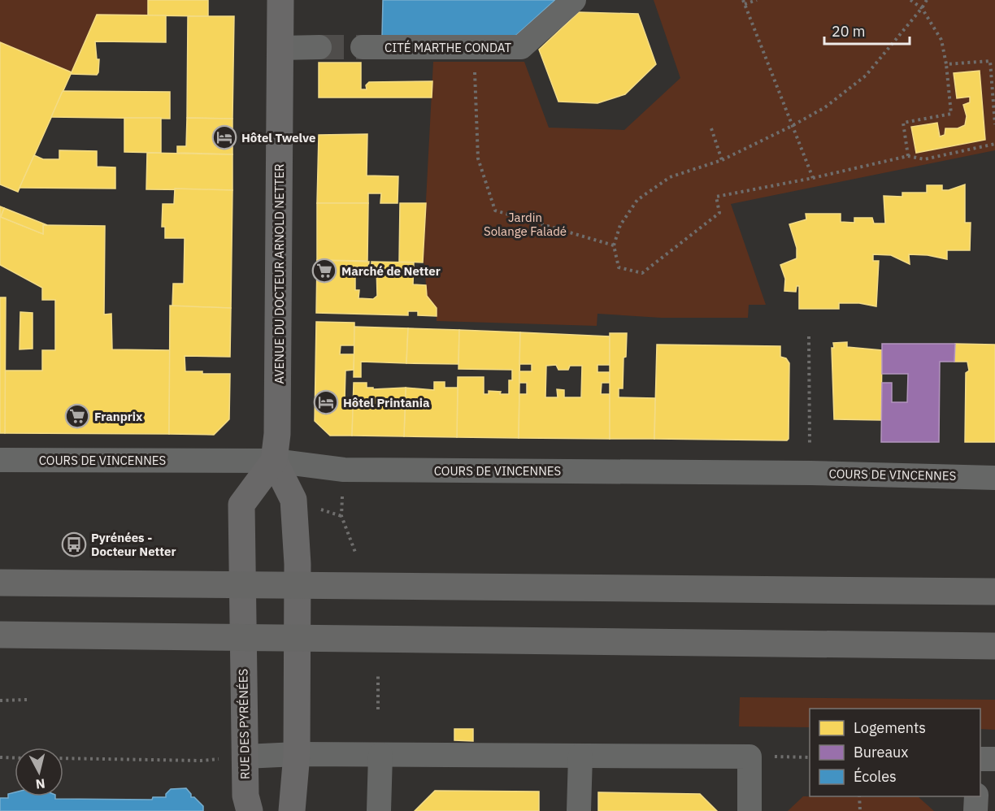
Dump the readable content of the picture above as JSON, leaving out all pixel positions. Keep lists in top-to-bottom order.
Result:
{
  "streets": {
    "street": [
      "CITÉ MARTHE CONDAT",
      "AVENUE DU DOCTEUR ARNOLD NETTER",
      "COURS DE VINCENNES",
      "RUE DES PYRÉNÉES"
    ]
  },
  "crossings": [
    ["AVENUE DU DOCTEUR ARNOLD NETTER", "COURS DE VINCENNES"],
    ["AVENUE DU DOCTEUR ARNOLD NETTER", "RUE DES PYRÉNÉES"]
  ],
  "parks": ["Jardin Solange Faladé"],
  "places": {
    "hotel": ["Hôtel Twelve", "Hôtel Printania"],
    "supermarket": ["Marché de Netter", "Franprix"],
    "bus stop": ["Pyrénées - Docteur Netter"]
  },
  "legend": ["Logements", "Bureaux", "Écoles"],
  "scale_bar": "20 m",
  "north": "bottom"
}
